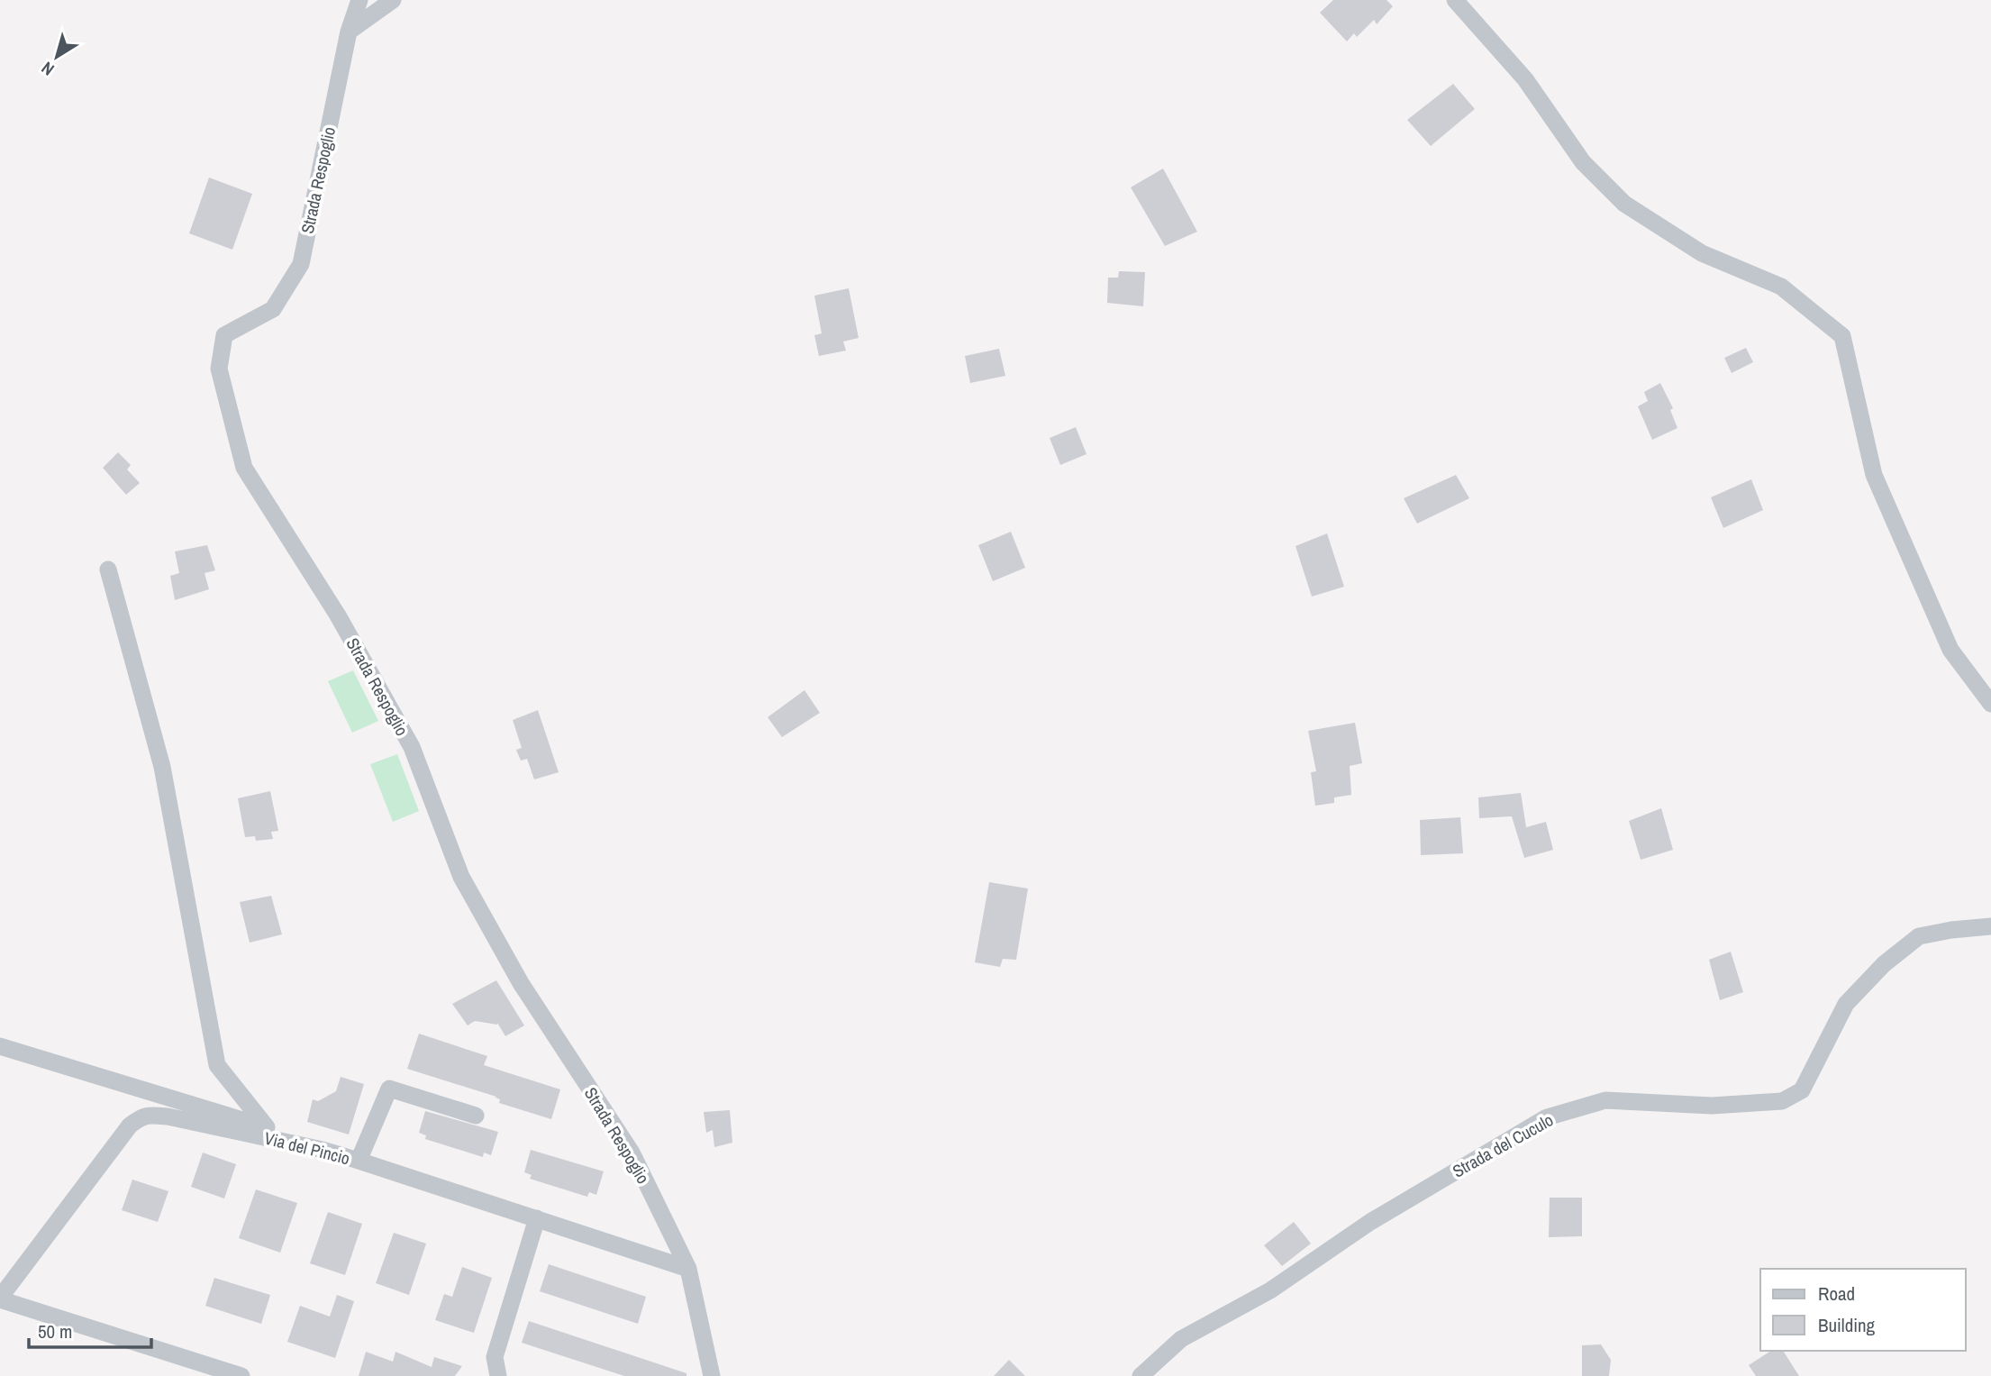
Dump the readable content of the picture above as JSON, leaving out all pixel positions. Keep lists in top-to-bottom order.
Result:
{
  "streets": {
    "street": ["Strada Respoglio", "Strada del Cuculo", "Via del Pincio"]
  },
  "crossings": [
    ["Strada Respoglio", "Via del Pincio"]
  ],
  "legend": ["Road", "Building"],
  "scale_bar": "50 m",
  "north": "bottom left"
}
